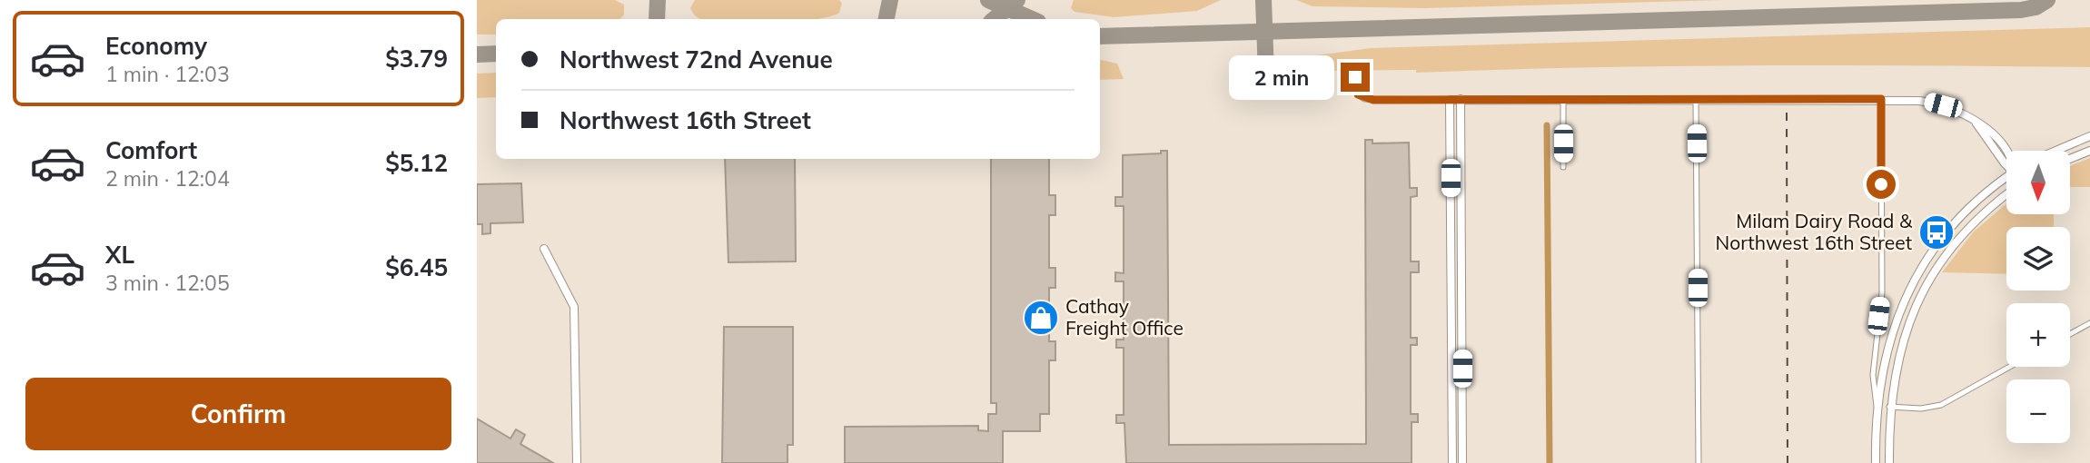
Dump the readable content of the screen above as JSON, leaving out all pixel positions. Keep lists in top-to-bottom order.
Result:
{
  "places": {
    "bus stop": ["Milam Dairy Road & Northwest 16th Street"],
    "shop": ["Cathay Freight Office"]
  },
  "north": "bottom",
  "page": {
    "list": [
      {
        "name": "Economy",
        "note": "1 min · 12:03",
        "value": "$3.79"
      },
      {
        "name": "Comfort",
        "note": "2 min · 12:04",
        "value": "$5.12"
      },
      {
        "name": "XL",
        "note": "3 min · 12:05",
        "value": "$6.45"
      }
    ],
    "banner": ["Northwest 72nd Avenue", "Northwest 16th Street"],
    "bubble": "2 min",
    "map_buttons": ["+", "−"],
    "buttons": "Confirm"
  }
}
